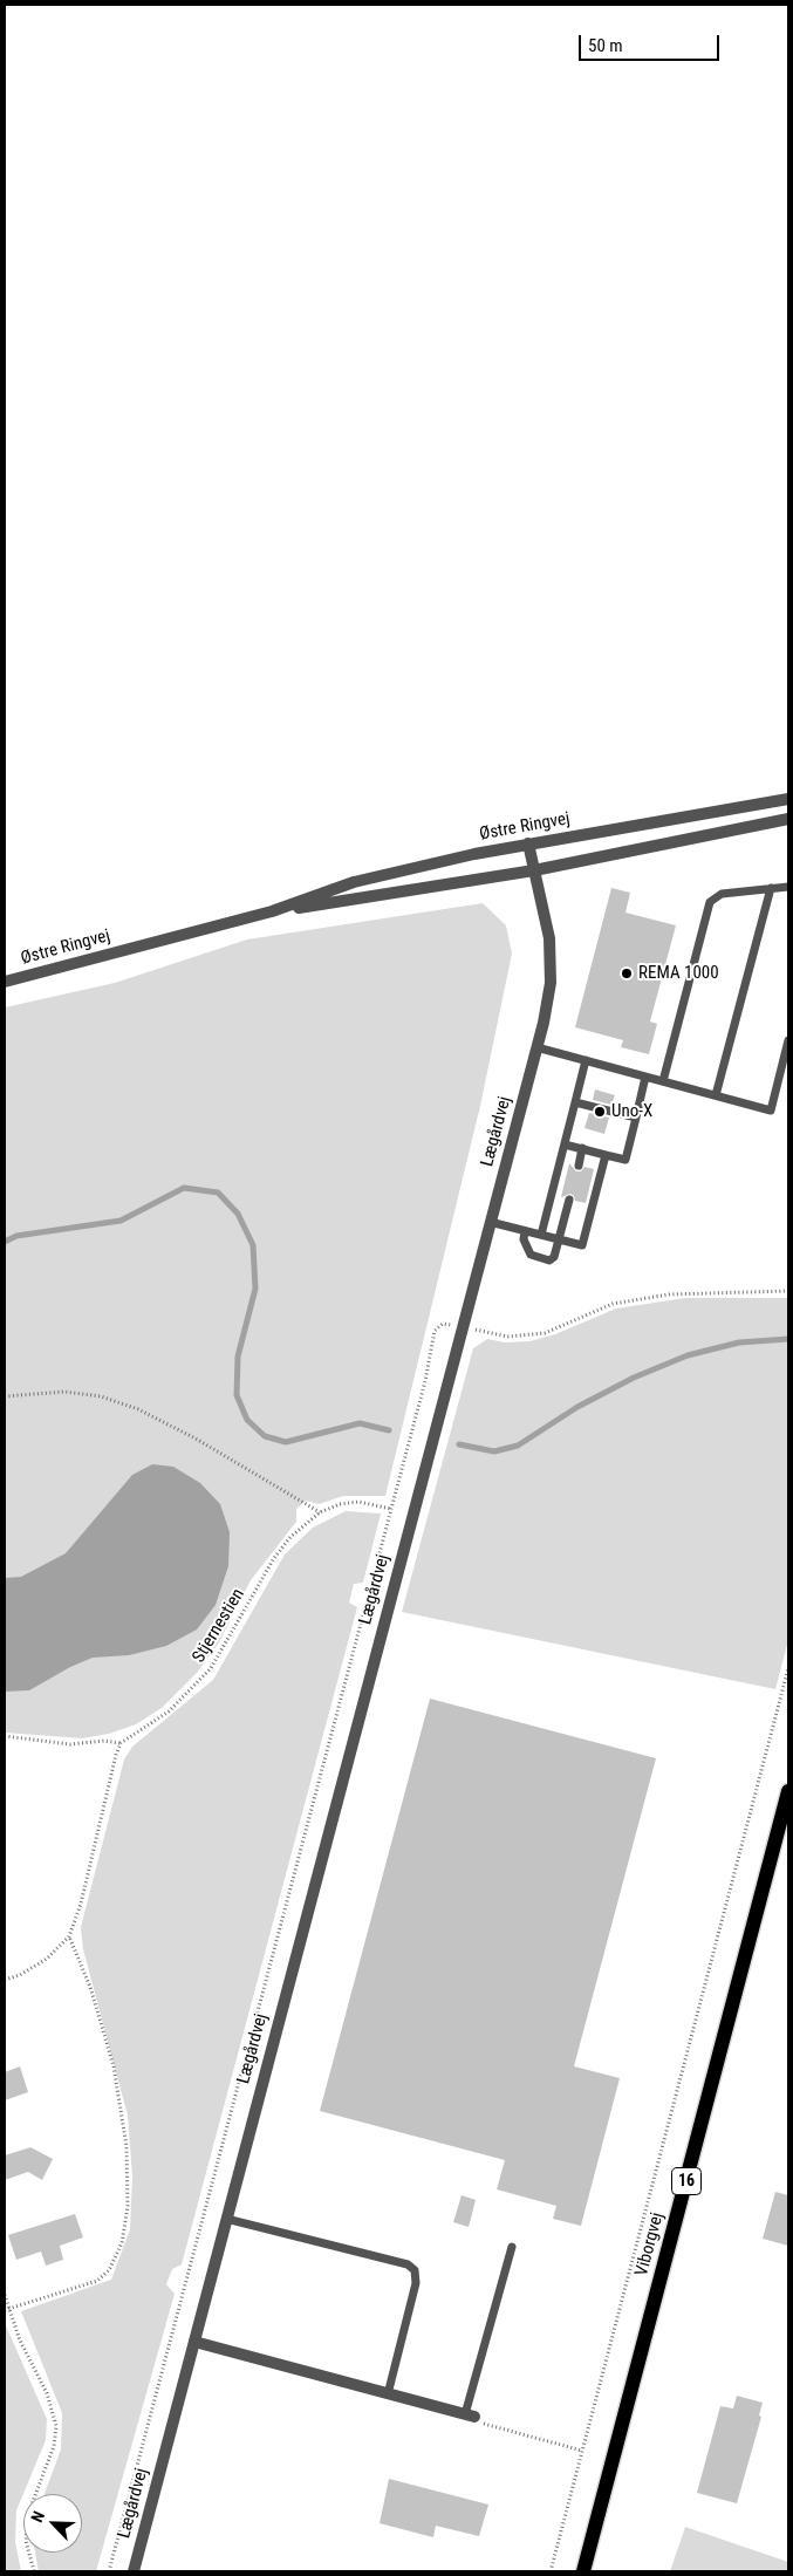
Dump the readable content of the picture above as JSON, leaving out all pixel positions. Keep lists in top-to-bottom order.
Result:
{
  "streets": {
    "main road": ["16", "Viborgvej"],
    "street": ["Østre Ringvej", "Lægårdvej"],
    "path": ["Stjernestien"]
  },
  "crossings": [
    ["Østre Ringvej", "Lægårdvej"]
  ],
  "places": ["REMA 1000", "Uno-X"],
  "scale_bar": "50 m",
  "north": "top left"
}
